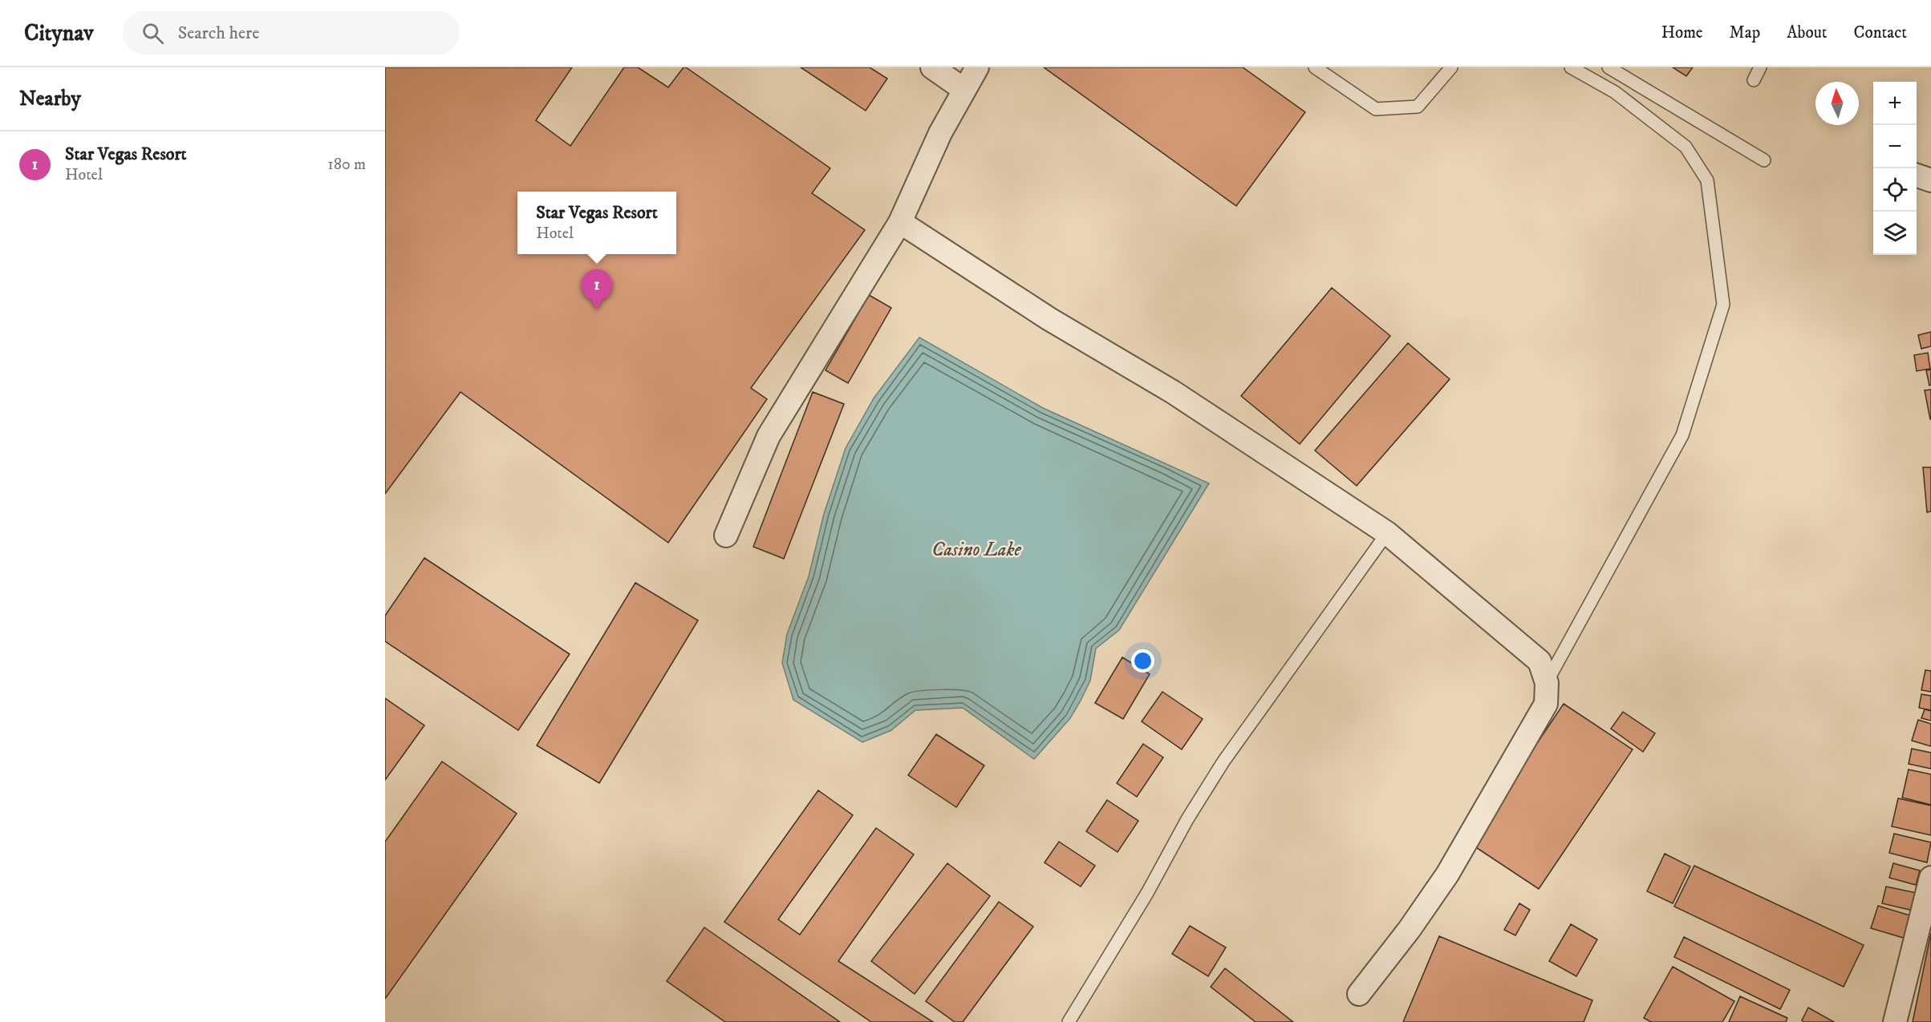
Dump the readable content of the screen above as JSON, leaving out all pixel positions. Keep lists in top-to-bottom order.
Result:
{
  "water": ["Casino Lake"],
  "north": "top",
  "page": {
    "header": "Citynav",
    "search": "Search here",
    "nav": [
      "Home",
      "Map",
      "About",
      "Contact"
    ],
    "heading": "Nearby",
    "map_buttons": ["+", "−"],
    "list": [
      {
        "mark": "1",
        "name": "Star Vegas Resort",
        "note": "Hotel",
        "value": "180 m"
      }
    ],
    "popup": ["Star Vegas Resort", "Hotel"],
    "pins": "1"
  }
}
